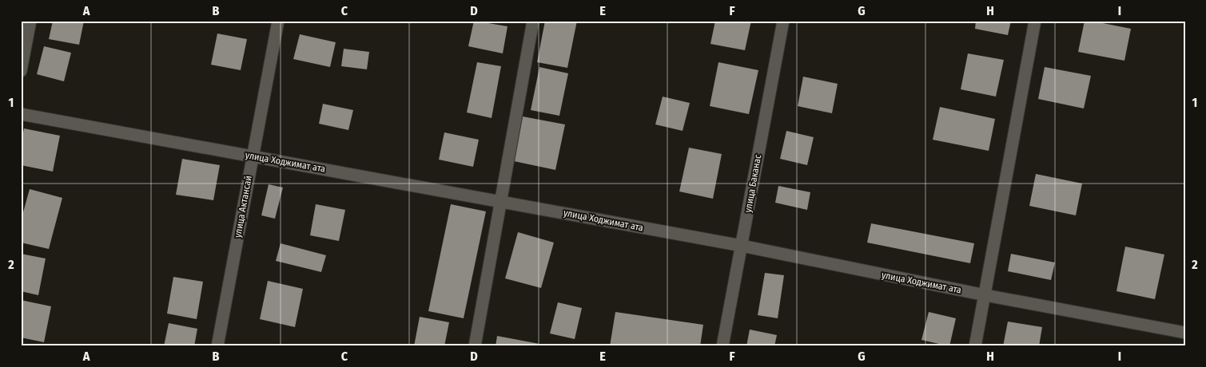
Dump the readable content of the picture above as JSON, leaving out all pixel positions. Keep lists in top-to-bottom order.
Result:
{
  "streets": {
    "street": ["улица Ходжимат ата", "улица Баканас", "улица Актансай"]
  },
  "crossings": [
    ["улица Ходжимат ата", "улица Баканас"],
    ["улица Ходжимат ата", "улица Актансай"]
  ],
  "grid": {
    "columns": [
      "A",
      "B",
      "C",
      "D",
      "E",
      "F",
      "G",
      "H",
      "I"
    ],
    "rows": ["1", "2"]
  }
}
